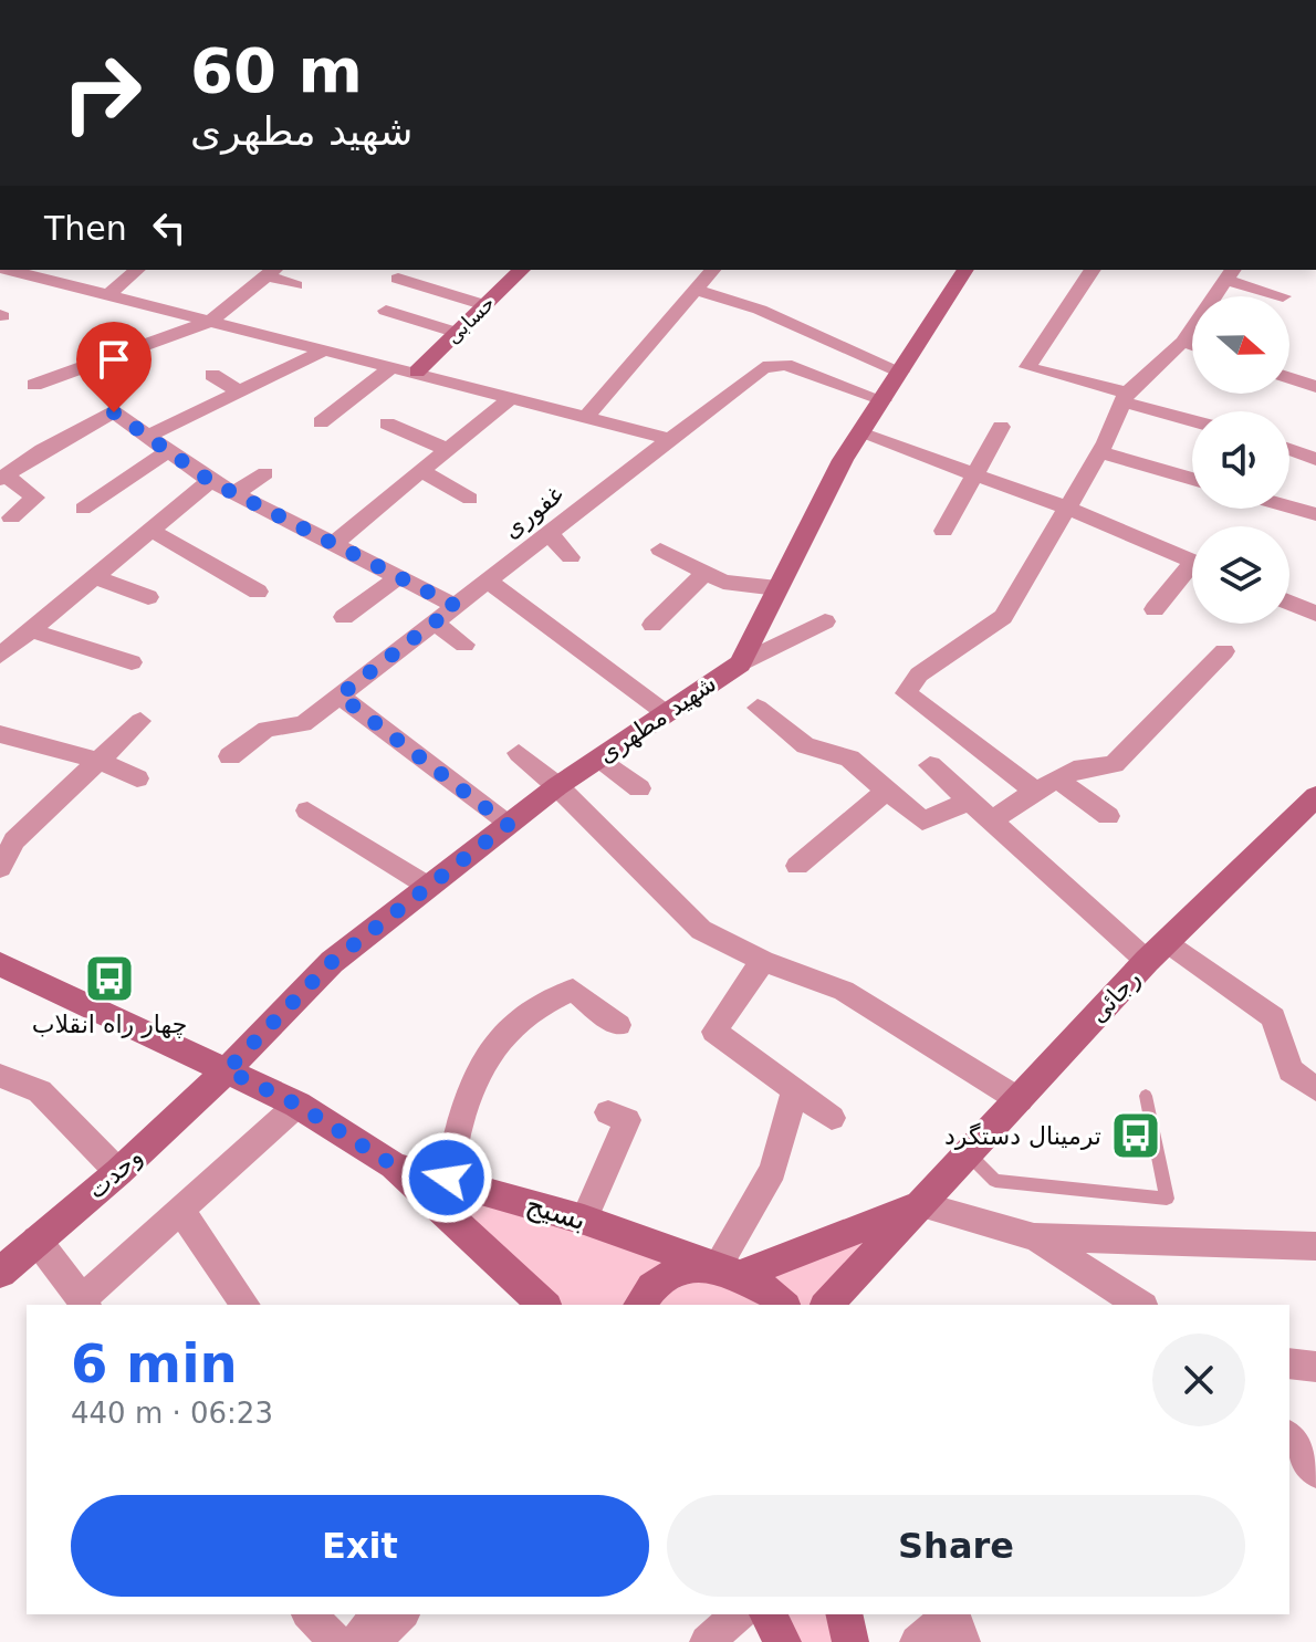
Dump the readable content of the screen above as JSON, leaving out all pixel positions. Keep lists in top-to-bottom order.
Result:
{
  "streets": {
    "street": [
      "حسابی",
      "غفوری",
      "شهید مطهری",
      "رجائی",
      "وحدت",
      "بسیج"
    ]
  },
  "crossings": [
    ["غفوری", "شهید مطهری"],
    ["شهید مطهری", "وحدت"],
    ["شهید مطهری", "بسیج"],
    ["وحدت", "بسیج"]
  ],
  "places": {
    "bus stop": ["چهار راه انقلاب", "ترمینال دستگرد"]
  },
  "north": "right",
  "page": {
    "turn": ["60 m", "شهید مطهری"],
    "then": "Then",
    "heading": ["6 min", "440 m · 06:23"],
    "buttons": ["Exit", "Share"]
  }
}
